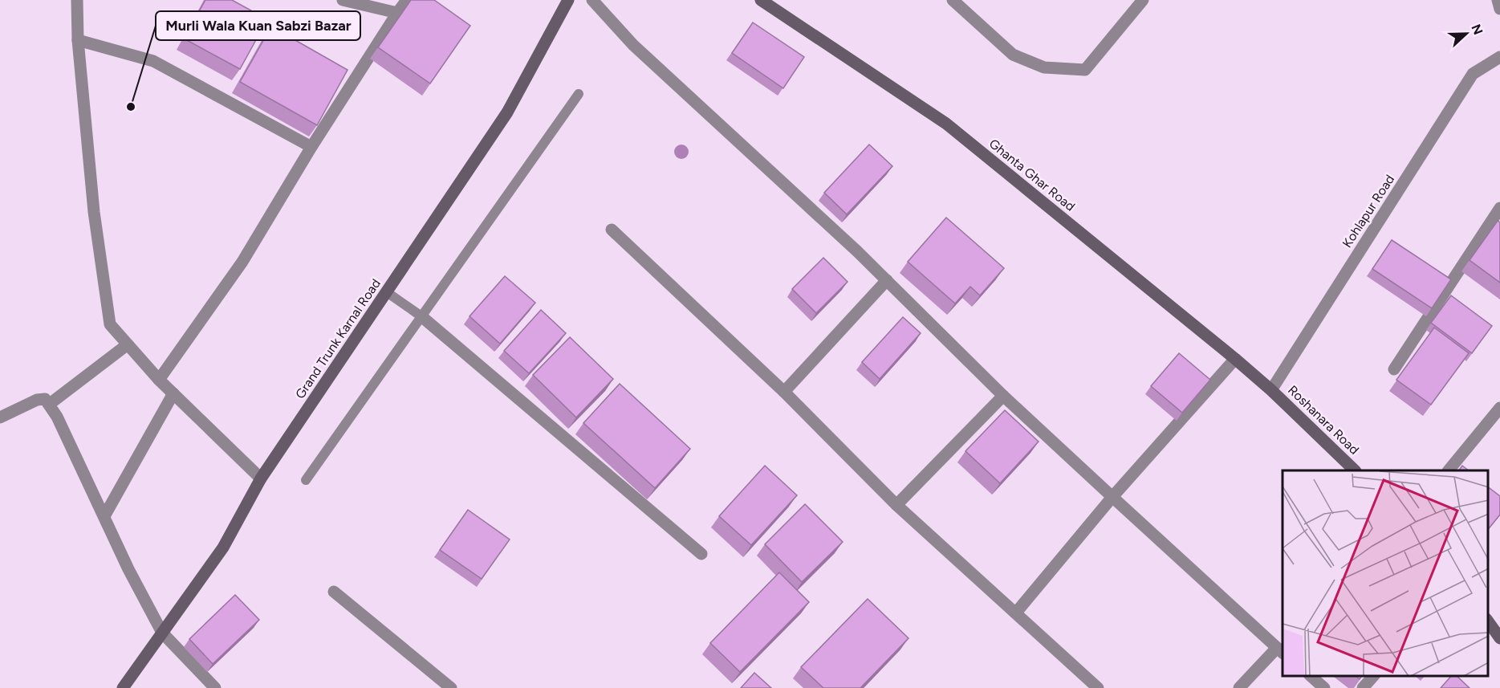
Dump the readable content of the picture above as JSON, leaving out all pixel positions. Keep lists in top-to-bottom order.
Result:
{
  "streets": {
    "main road": ["Ghanta Ghar Road", "Grand Trunk Karnal Road", "Roshanara Road"],
    "street": ["Kohlapur Road"]
  },
  "crossings": [
    ["Ghanta Ghar Road", "Kohlapur Road"],
    ["Ghanta Ghar Road", "Roshanara Road"],
    ["Kohlapur Road", "Roshanara Road"]
  ],
  "places": ["Murli Wala Kuan Sabzi Bazar"],
  "north": "right"
}
